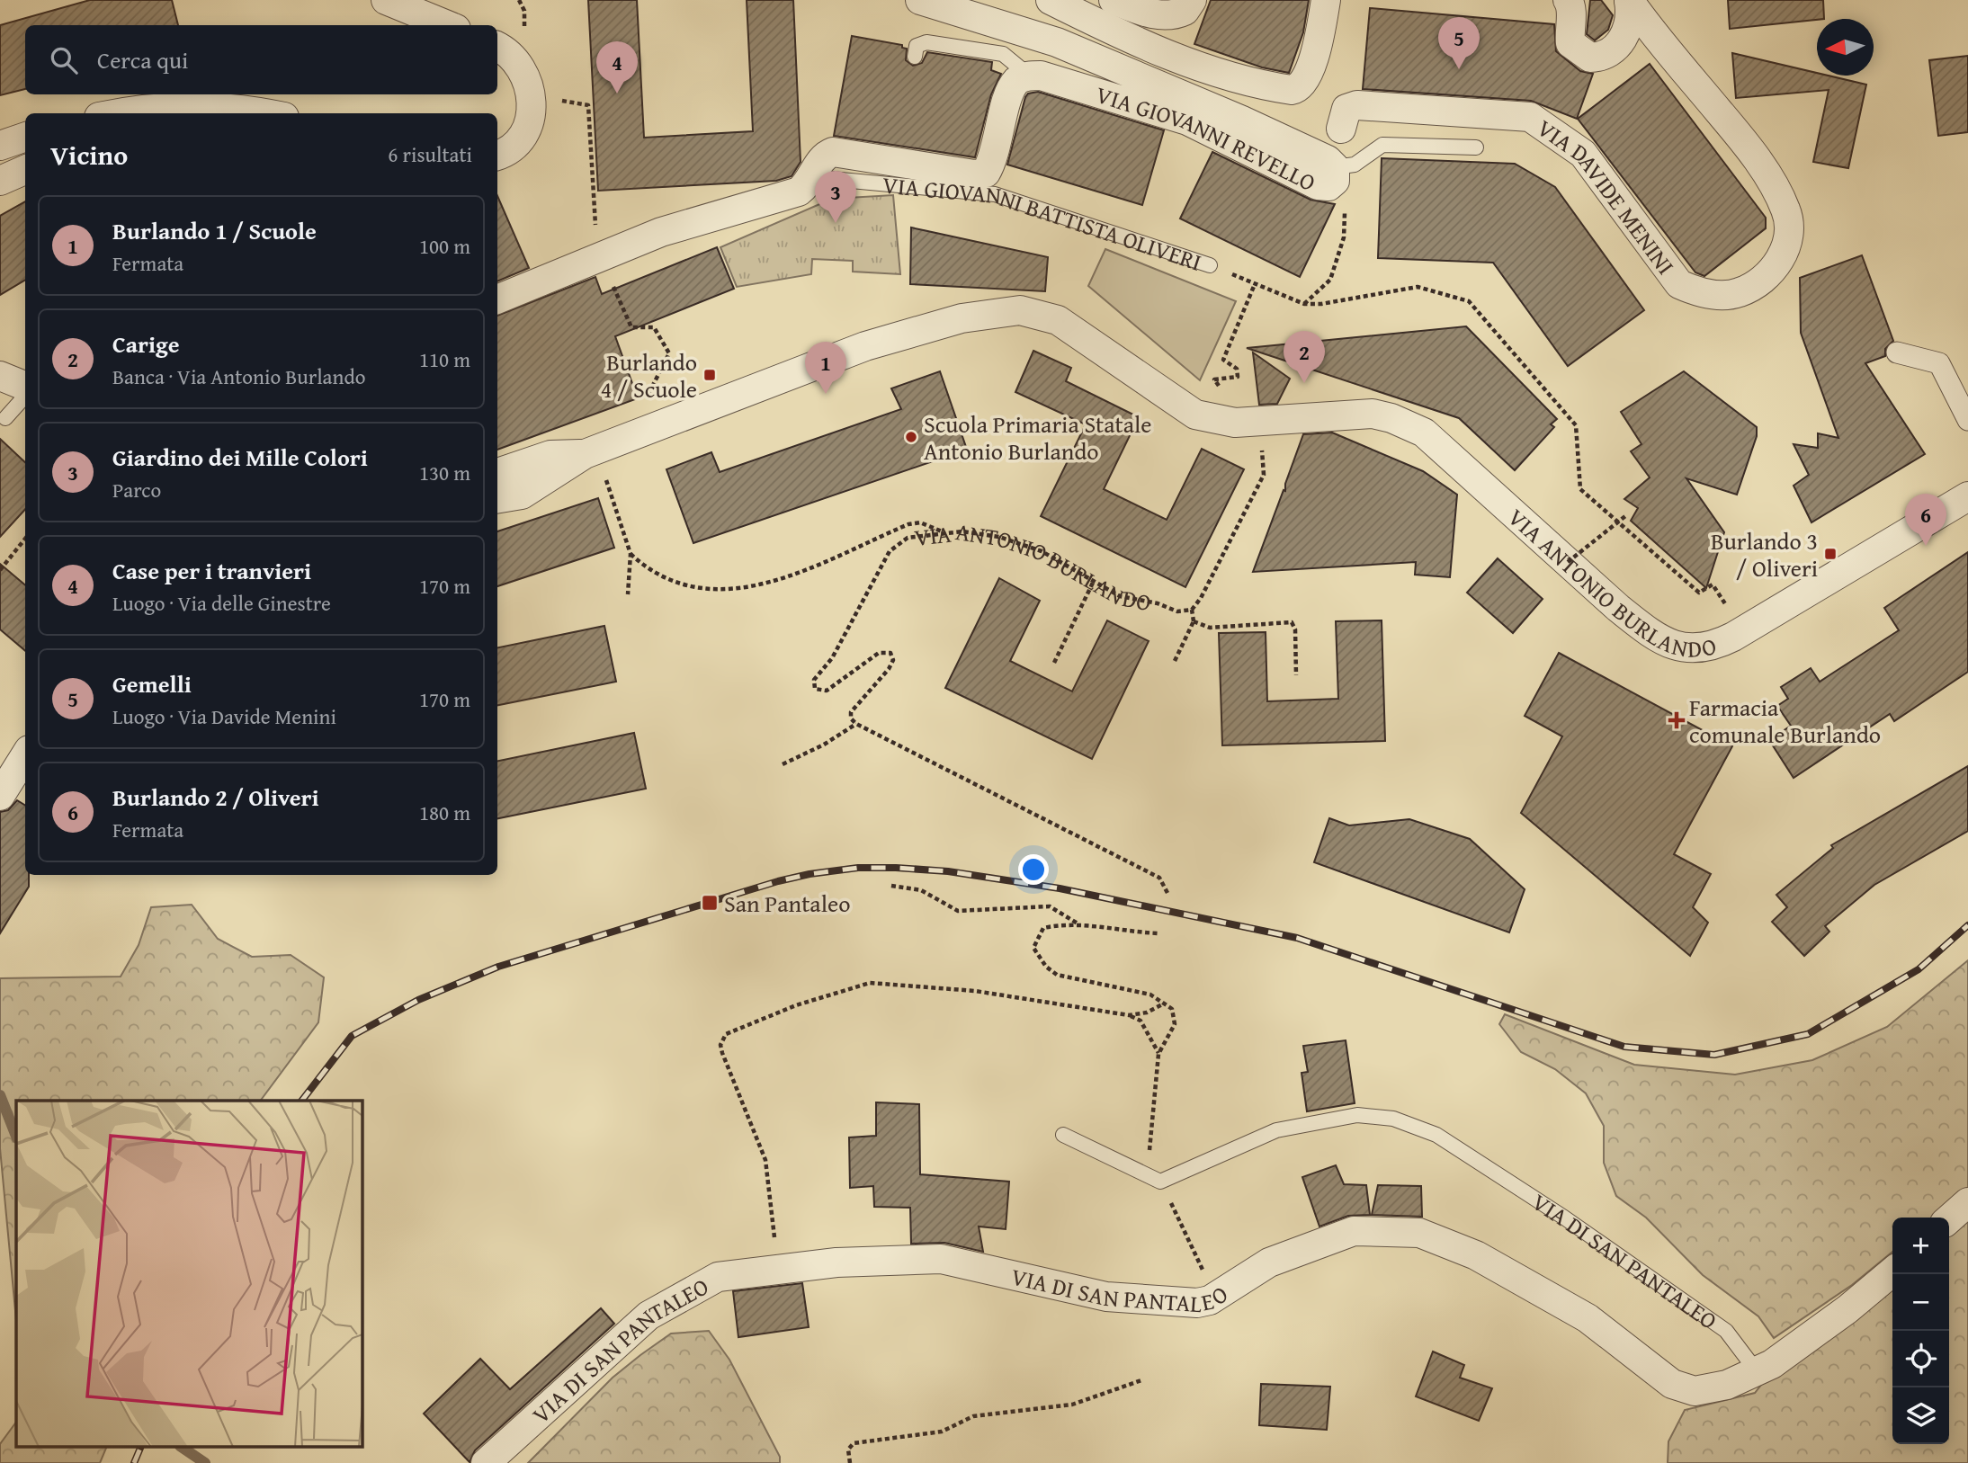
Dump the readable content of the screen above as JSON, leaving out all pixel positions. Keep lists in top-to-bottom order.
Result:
{
  "streets": {
    "street": [
      "VIA GIOVANNI REVELLO",
      "VIA DAVIDE MENINI",
      "VIA ANTONIO BURLANDO",
      "VIA DI SAN PANTALEO"
    ],
    "lane": ["VIA GIOVANNI BATTISTA OLIVERI"]
  },
  "crossings": [
    ["VIA GIOVANNI BATTISTA OLIVERI", "VIA ANTONIO BURLANDO"]
  ],
  "places": {
    "transit": ["Burlando 4 / Scuole", "Burlando 3 / Oliveri", "San Pantaleo"],
    "other": ["Scuola Primaria Statale Antonio Burlando"],
    "health": ["Farmacia comunale Burlando"]
  },
  "north": "left",
  "page": {
    "pins": [
      "5",
      "4",
      "3",
      "2",
      "1",
      "6"
    ],
    "search": "Cerca qui",
    "heading": ["Vicino", "6 risultati"],
    "list": [
      {
        "mark": "1",
        "name": "Burlando 1 / Scuole",
        "note": "Fermata",
        "value": "100 m"
      },
      {
        "mark": "2",
        "name": "Carige",
        "note": "Banca · Via Antonio Burlando",
        "value": "110 m"
      },
      {
        "mark": "3",
        "name": "Giardino dei Mille Colori",
        "note": "Parco",
        "value": "130 m"
      },
      {
        "mark": "4",
        "name": "Case per i tranvieri",
        "note": "Luogo · Via delle Ginestre",
        "value": "170 m"
      },
      {
        "mark": "5",
        "name": "Gemelli",
        "note": "Luogo · Via Davide Menini",
        "value": "170 m"
      },
      {
        "mark": "6",
        "name": "Burlando 2 / Oliveri",
        "note": "Fermata",
        "value": "180 m"
      }
    ],
    "map_buttons": ["+", "−"]
  }
}
